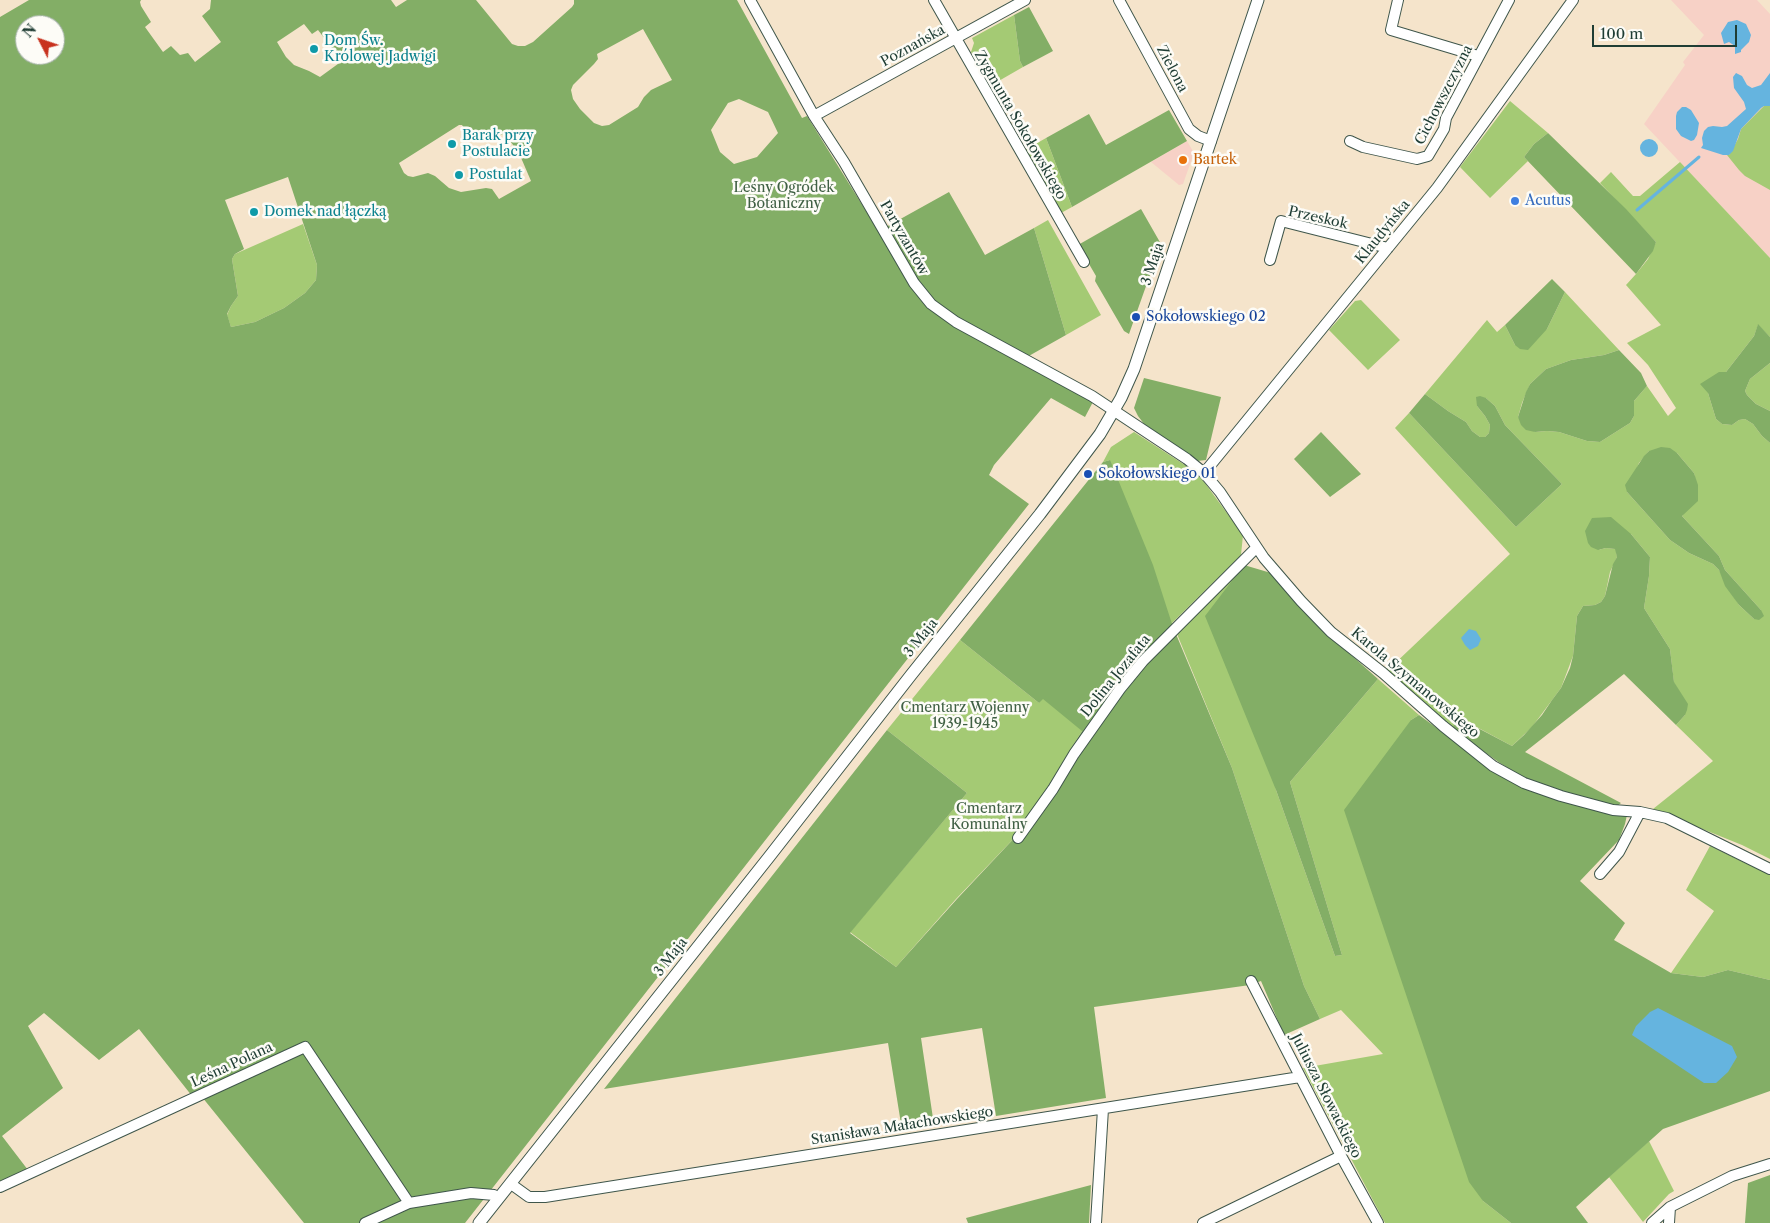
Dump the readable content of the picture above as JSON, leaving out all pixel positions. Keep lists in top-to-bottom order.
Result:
{
  "streets": {
    "street": [
      "Poznańska",
      "Zielona",
      "Cichowszczyzna",
      "Zygmunta Sokołowskiego",
      "Przeskok",
      "Klaudyńska",
      "Partyzantów",
      "3 Maja",
      "Dolina Jozafata",
      "Karola Szymanowskiego",
      "Leśna Polana",
      "Juliusza Słowackiego",
      "Stanisława Małachowskiego"
    ]
  },
  "crossings": [
    ["Poznańska", "Zygmunta Sokołowskiego"],
    ["Poznańska", "Partyzantów"],
    ["Zielona", "3 Maja"],
    ["Przeskok", "Klaudyńska"],
    ["Klaudyńska", "Karola Szymanowskiego"],
    ["Partyzantów", "3 Maja"],
    ["Partyzantów", "Karola Szymanowskiego"],
    ["3 Maja", "Karola Szymanowskiego"],
    ["3 Maja", "Stanisława Małachowskiego"],
    ["Dolina Jozafata", "Karola Szymanowskiego"],
    ["Juliusza Słowackiego", "Stanisława Małachowskiego"]
  ],
  "parks": ["Leśny Ogródek Botaniczny", "Cmentarz Wojenny 1939-1945", "Cmentarz Komunalny"],
  "places": [
    "Dom Św. Królowej Jadwigi",
    "Barak przy Postulacie",
    "Bartek",
    "Postulat",
    "Acutus",
    "Domek nad łączką",
    "Sokołowskiego 02",
    "Sokołowskiego 01"
  ],
  "scale_bar": "100 m",
  "north": "top left"
}
